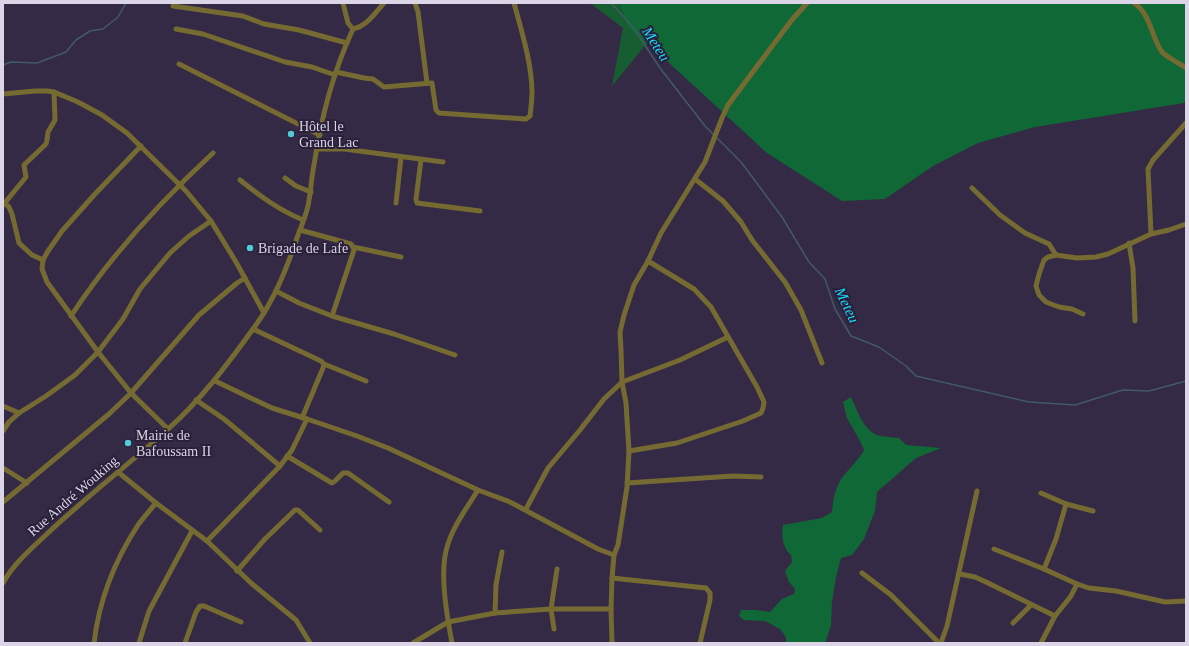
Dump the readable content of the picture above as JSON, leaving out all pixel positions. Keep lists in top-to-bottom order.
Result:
{
  "streets": {
    "street": ["Rue André Wouking"]
  },
  "water": ["Meteu"],
  "places": ["Hôtel le Grand Lac", "Brigade de Lafe", "Mairie de Bafoussam II"]
}
